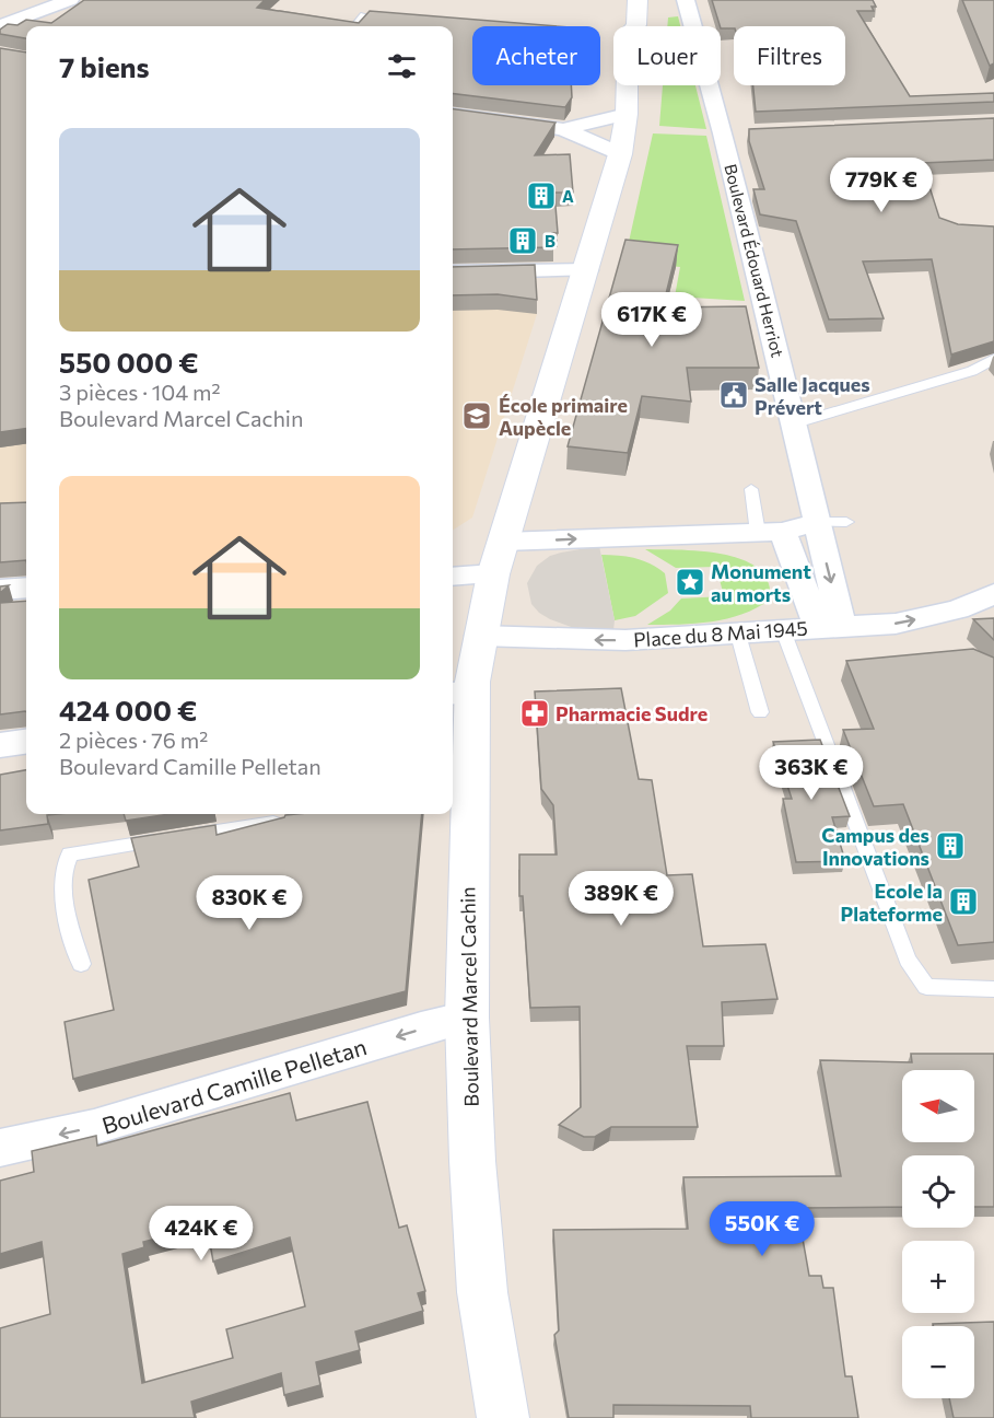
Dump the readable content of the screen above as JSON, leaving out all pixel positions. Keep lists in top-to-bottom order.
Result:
{
  "streets": {
    "main road": ["Boulevard Marcel Cachin"],
    "street": ["Boulevard Édouard Herriot", "Place du 8 Mai 1945", "Boulevard Camille Pelletan"]
  },
  "crossings": [
    ["Boulevard Édouard Herriot", "Place du 8 Mai 1945"],
    ["Place du 8 Mai 1945", "Boulevard Marcel Cachin"],
    ["Boulevard Marcel Cachin", "Boulevard Camille Pelletan"]
  ],
  "one_way": ["Boulevard Camille Pelletan"],
  "places": {
    "building": [
      "A",
      "B",
      "Campus des Innovations",
      "Ecole la Plateforme"
    ],
    "public building": ["Salle Jacques Prévert"],
    "school or university": ["École primaire Aupècle"],
    "place": ["Monument au morts"],
    "pharmacy": ["Pharmacie Sudre"]
  },
  "north": "left",
  "page": {
    "chip": ["Acheter", "Louer", "Filtres"],
    "heading": "7 biens",
    "list": [
      {
        "name": "550 000 €",
        "note": "3 pièces · 104 m² · Boulevard Marcel Cachin"
      },
      {
        "name": "424 000 €",
        "note": "2 pièces · 76 m² · Boulevard Camille Pelletan"
      }
    ],
    "price": [
      "779K €",
      "617K €",
      "363K €",
      "389K €",
      "830K €",
      "550K €",
      "424K €"
    ],
    "map_buttons": ["+", "−"]
  }
}
